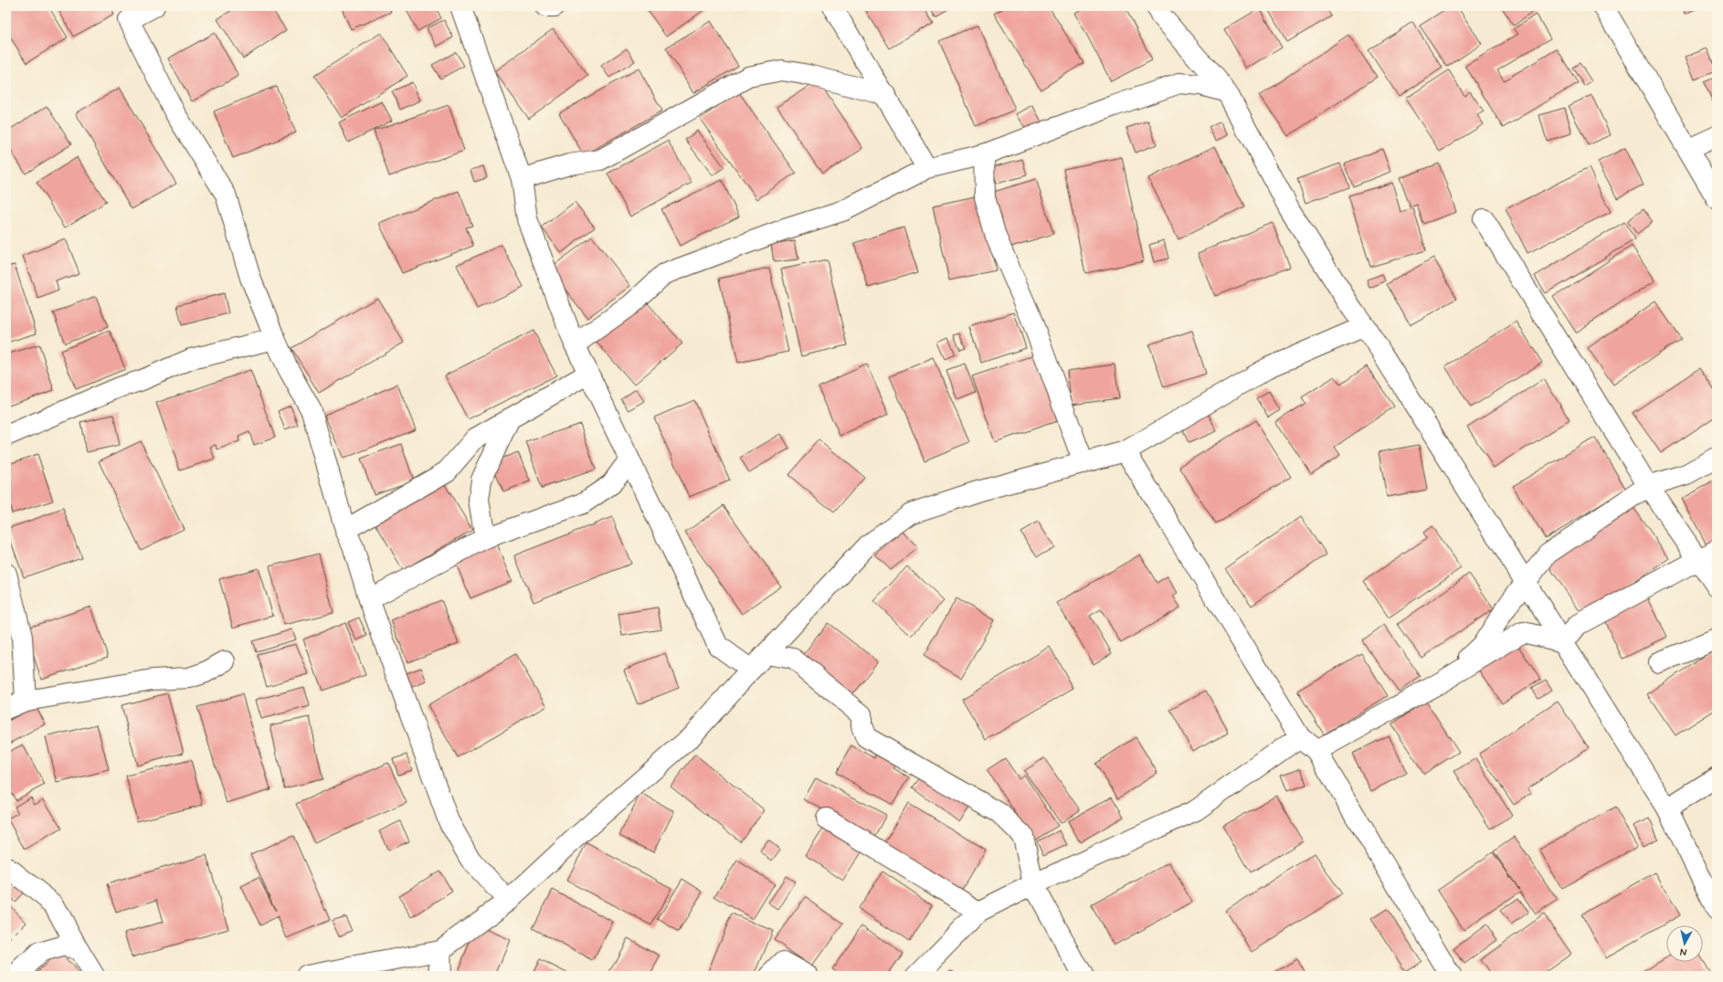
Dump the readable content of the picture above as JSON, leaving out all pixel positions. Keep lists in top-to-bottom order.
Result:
{
  "north": "bottom"
}
